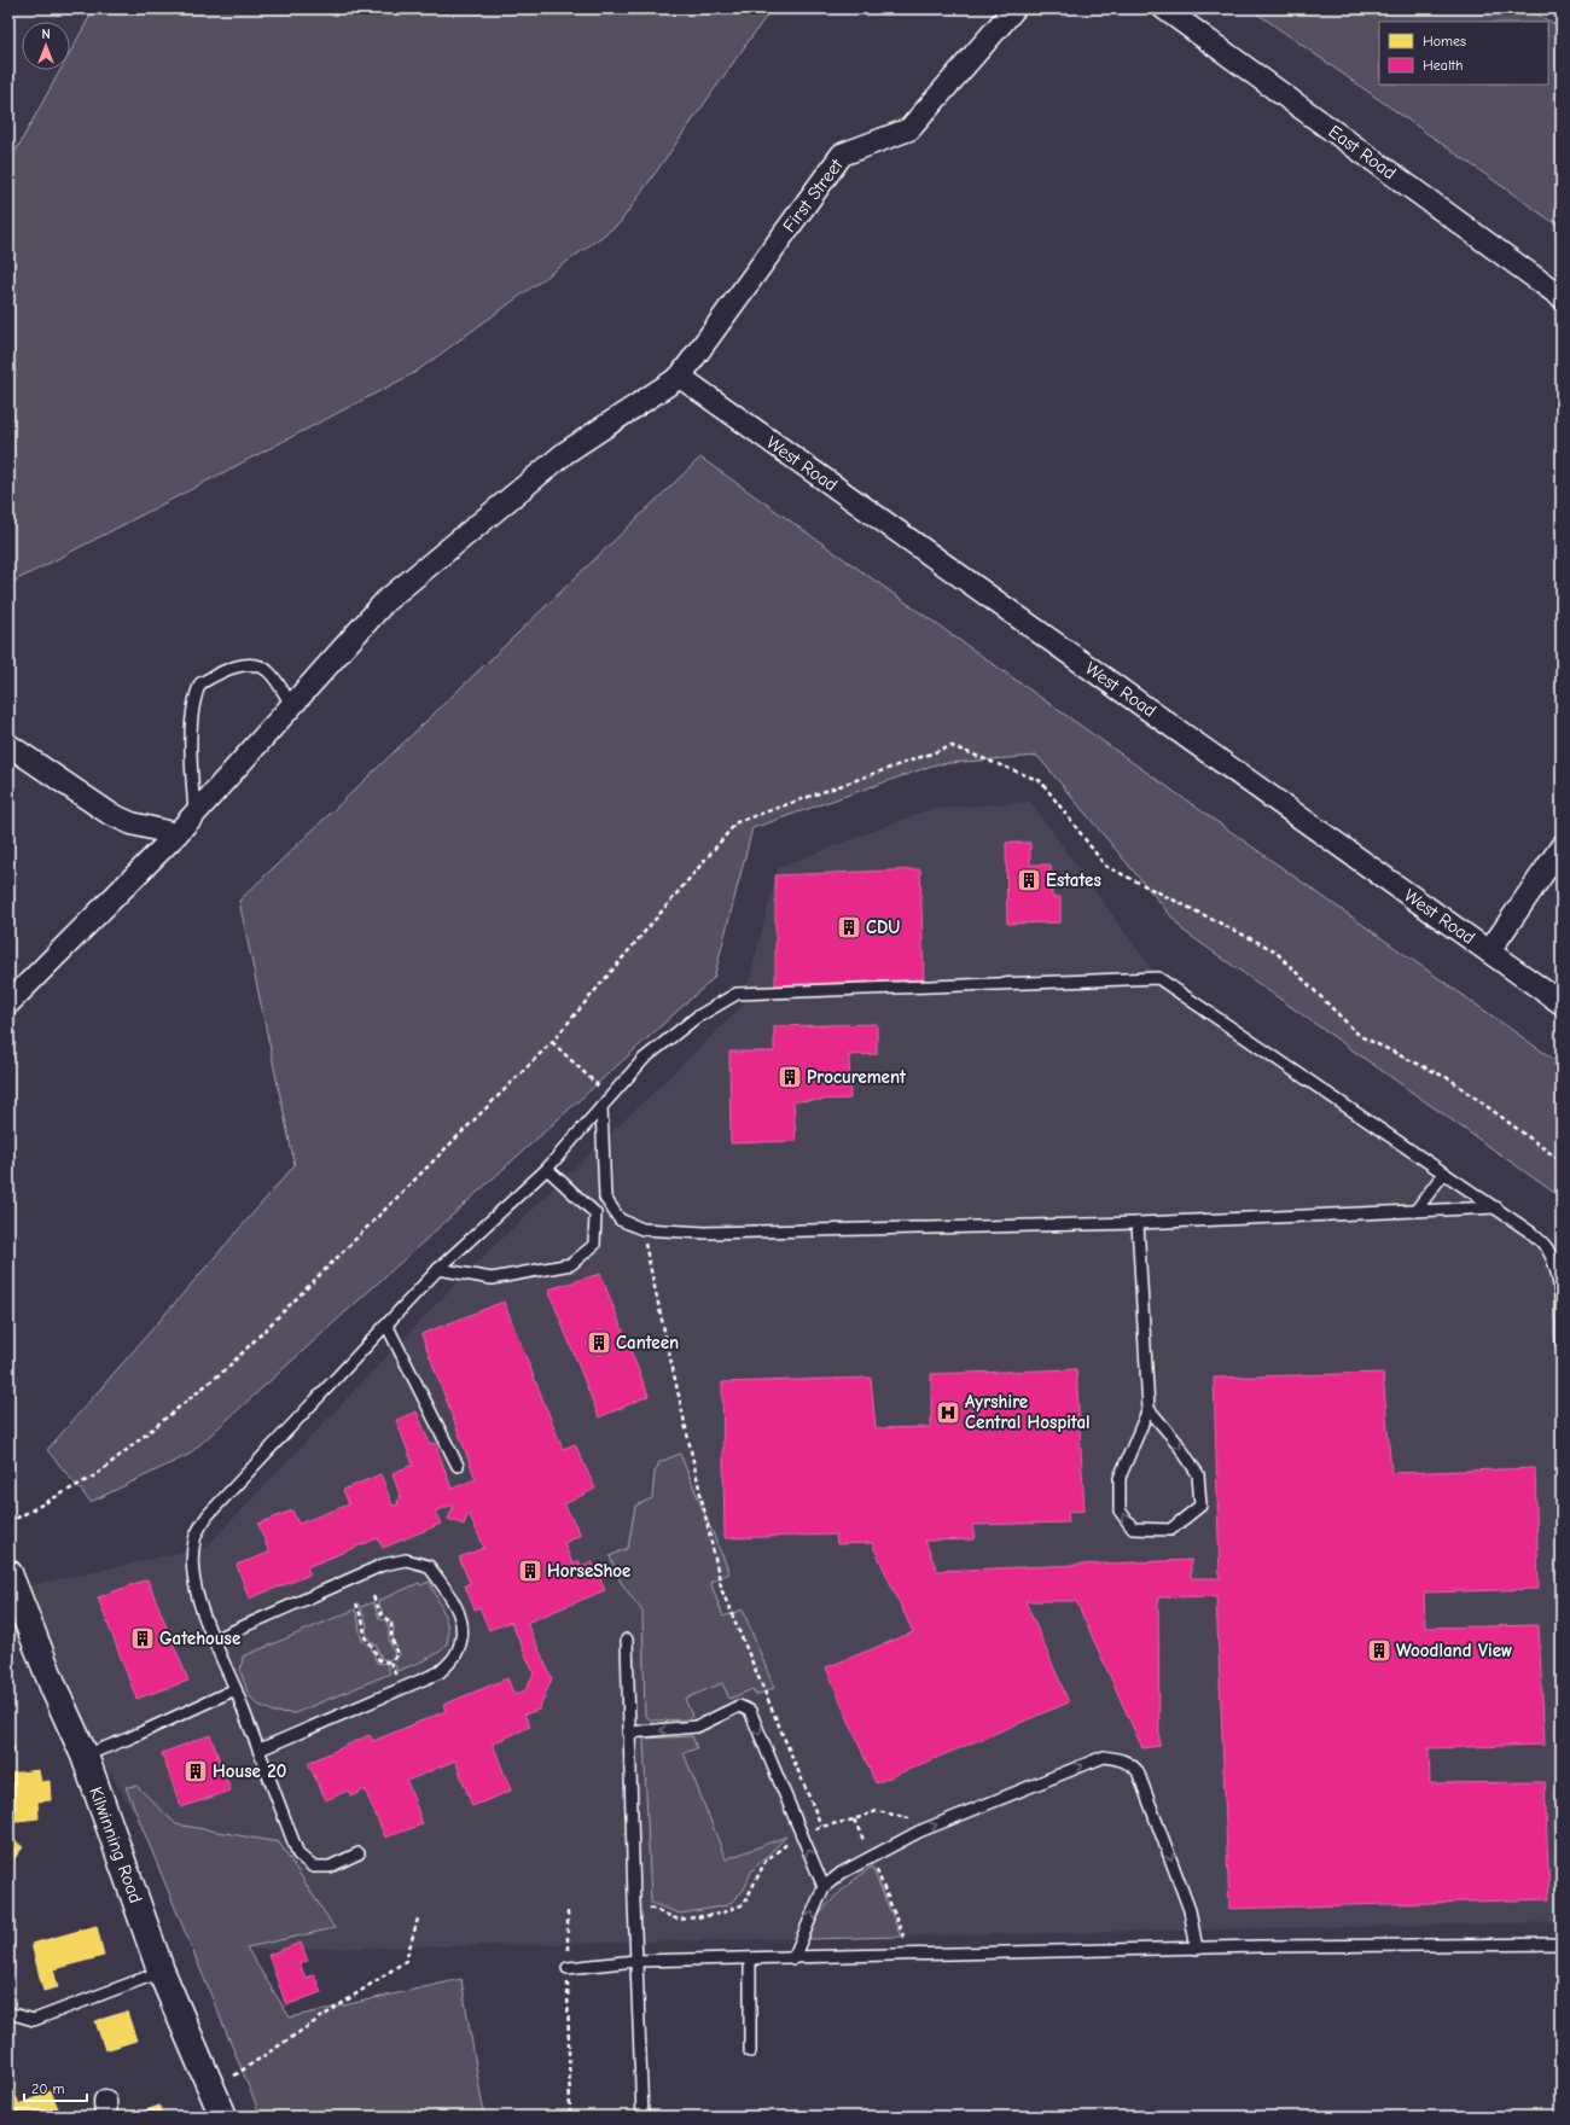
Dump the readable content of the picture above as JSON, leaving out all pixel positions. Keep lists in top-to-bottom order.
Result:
{
  "streets": {
    "main road": ["Kilwinning Road"],
    "street": ["East Road", "First Street", "West Road"]
  },
  "crossings": [
    ["First Street", "West Road"]
  ],
  "places": {
    "building": [
      "Estates",
      "CDU",
      "Procurement",
      "Canteen",
      "HorseShoe",
      "Gatehouse",
      "Woodland View",
      "House 20"
    ],
    "hospital": ["Ayrshire Central Hospital"]
  },
  "legend": ["Homes", "Health"],
  "scale_bar": "20 m",
  "north": "top"
}
